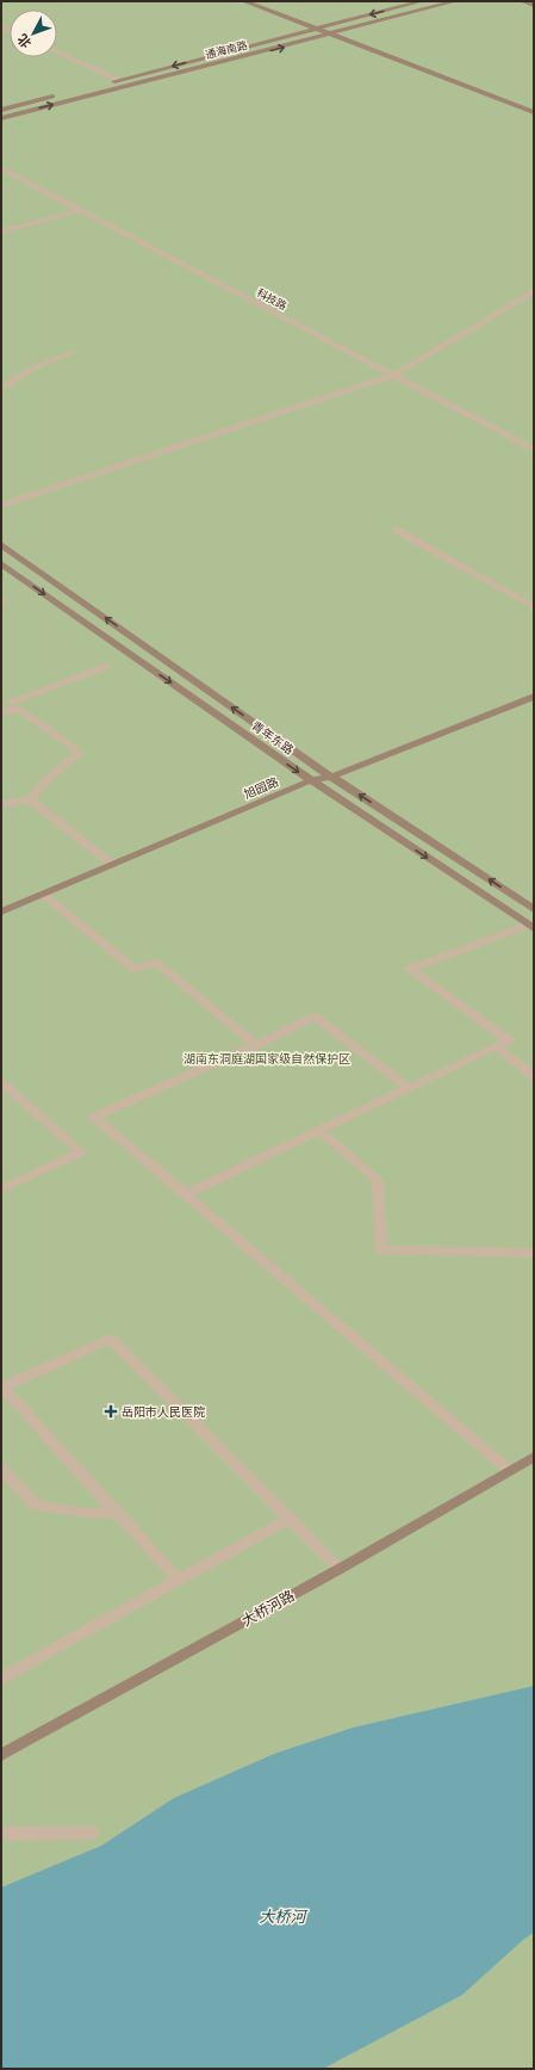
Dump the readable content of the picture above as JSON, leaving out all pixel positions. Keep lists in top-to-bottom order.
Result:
{
  "streets": {
    "street": [
      "通海南路",
      "科技路",
      "青年东路",
      "旭园路",
      "大桥河路"
    ]
  },
  "crossings": [
    ["青年东路", "旭园路"]
  ],
  "water": ["大桥河"],
  "parks": ["湖南东洞庭湖国家级自然保护区"],
  "places": {
    "health": ["岳阳市人民医院"]
  },
  "north": "bottom left"
}
